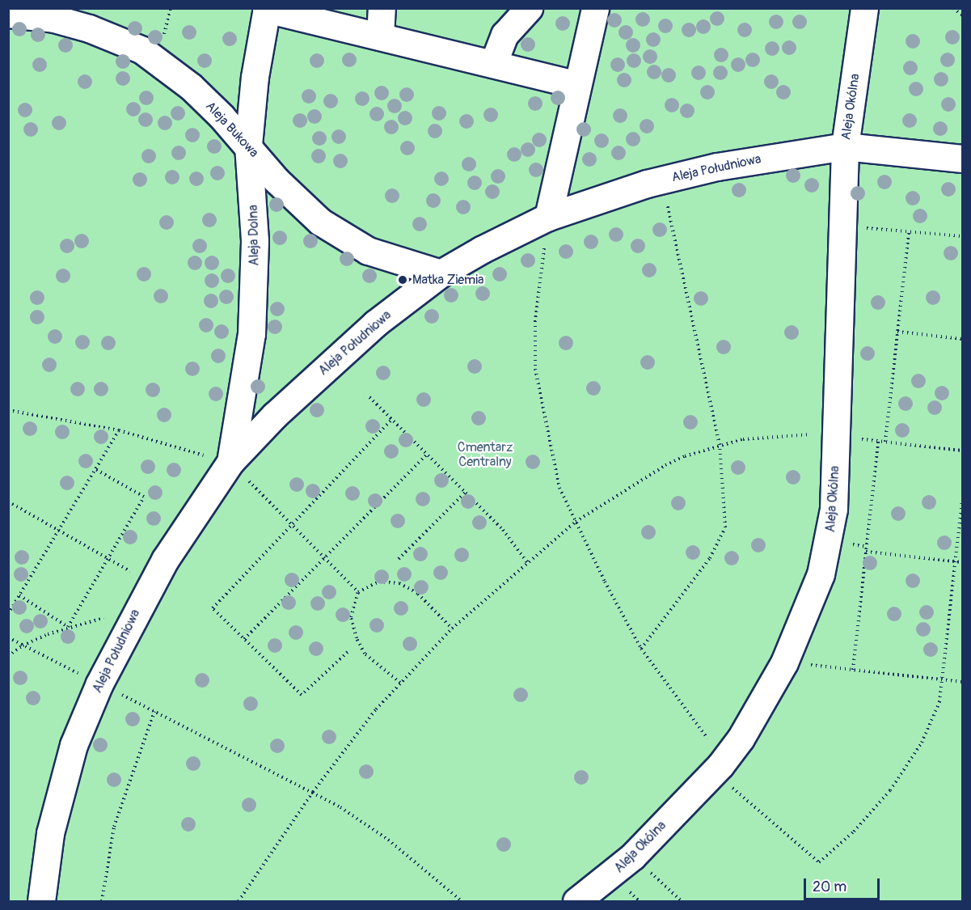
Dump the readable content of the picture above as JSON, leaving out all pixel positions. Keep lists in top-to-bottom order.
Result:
{
  "streets": {
    "street": [
      "Aleja Okólna",
      "Aleja Bukowa",
      "Aleja Południowa",
      "Aleja Dolna"
    ]
  },
  "crossings": [
    ["Aleja Okólna", "Aleja Południowa"],
    ["Aleja Bukowa", "Aleja Południowa"],
    ["Aleja Bukowa", "Aleja Dolna"],
    ["Aleja Południowa", "Aleja Dolna"]
  ],
  "parks": ["Cmentarz Centralny"],
  "places": ["Matka Ziemia"],
  "scale_bar": "20 m"
}
